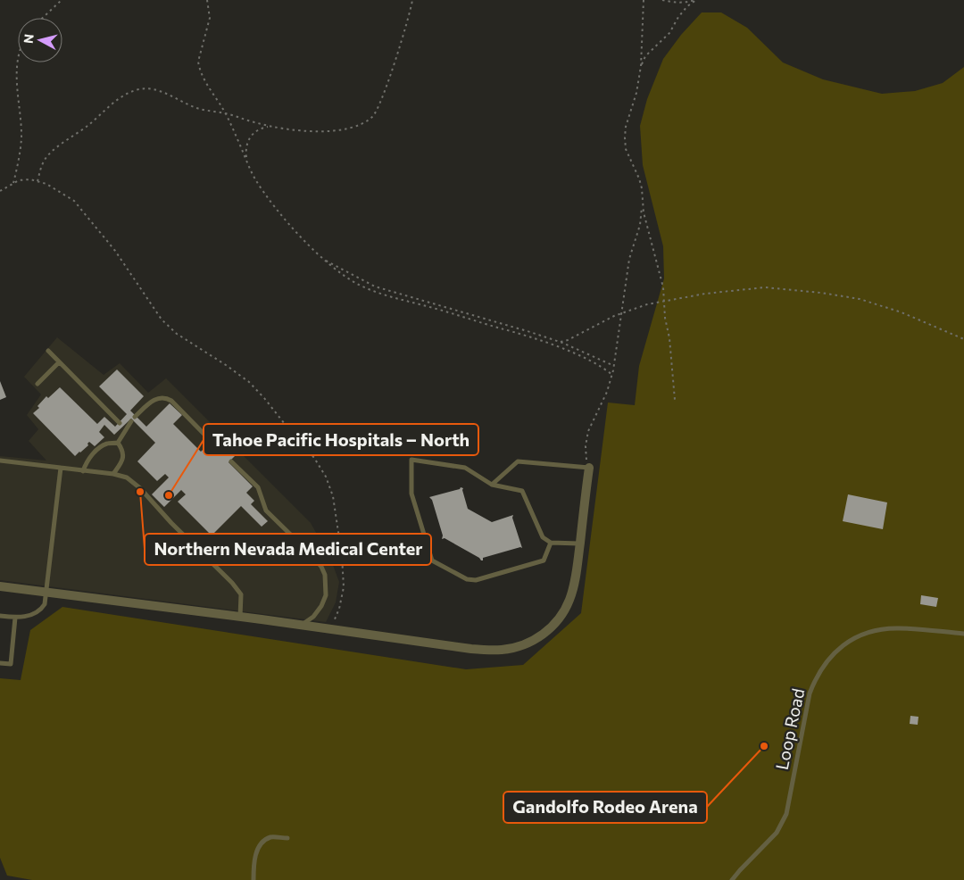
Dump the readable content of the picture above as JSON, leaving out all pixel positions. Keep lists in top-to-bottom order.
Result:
{
  "streets": {
    "lane": ["Loop Road"]
  },
  "places": ["Northern Nevada Medical Center", "Tahoe Pacific Hospitals – North", "Gandolfo Rodeo Arena"],
  "north": "left"
}
